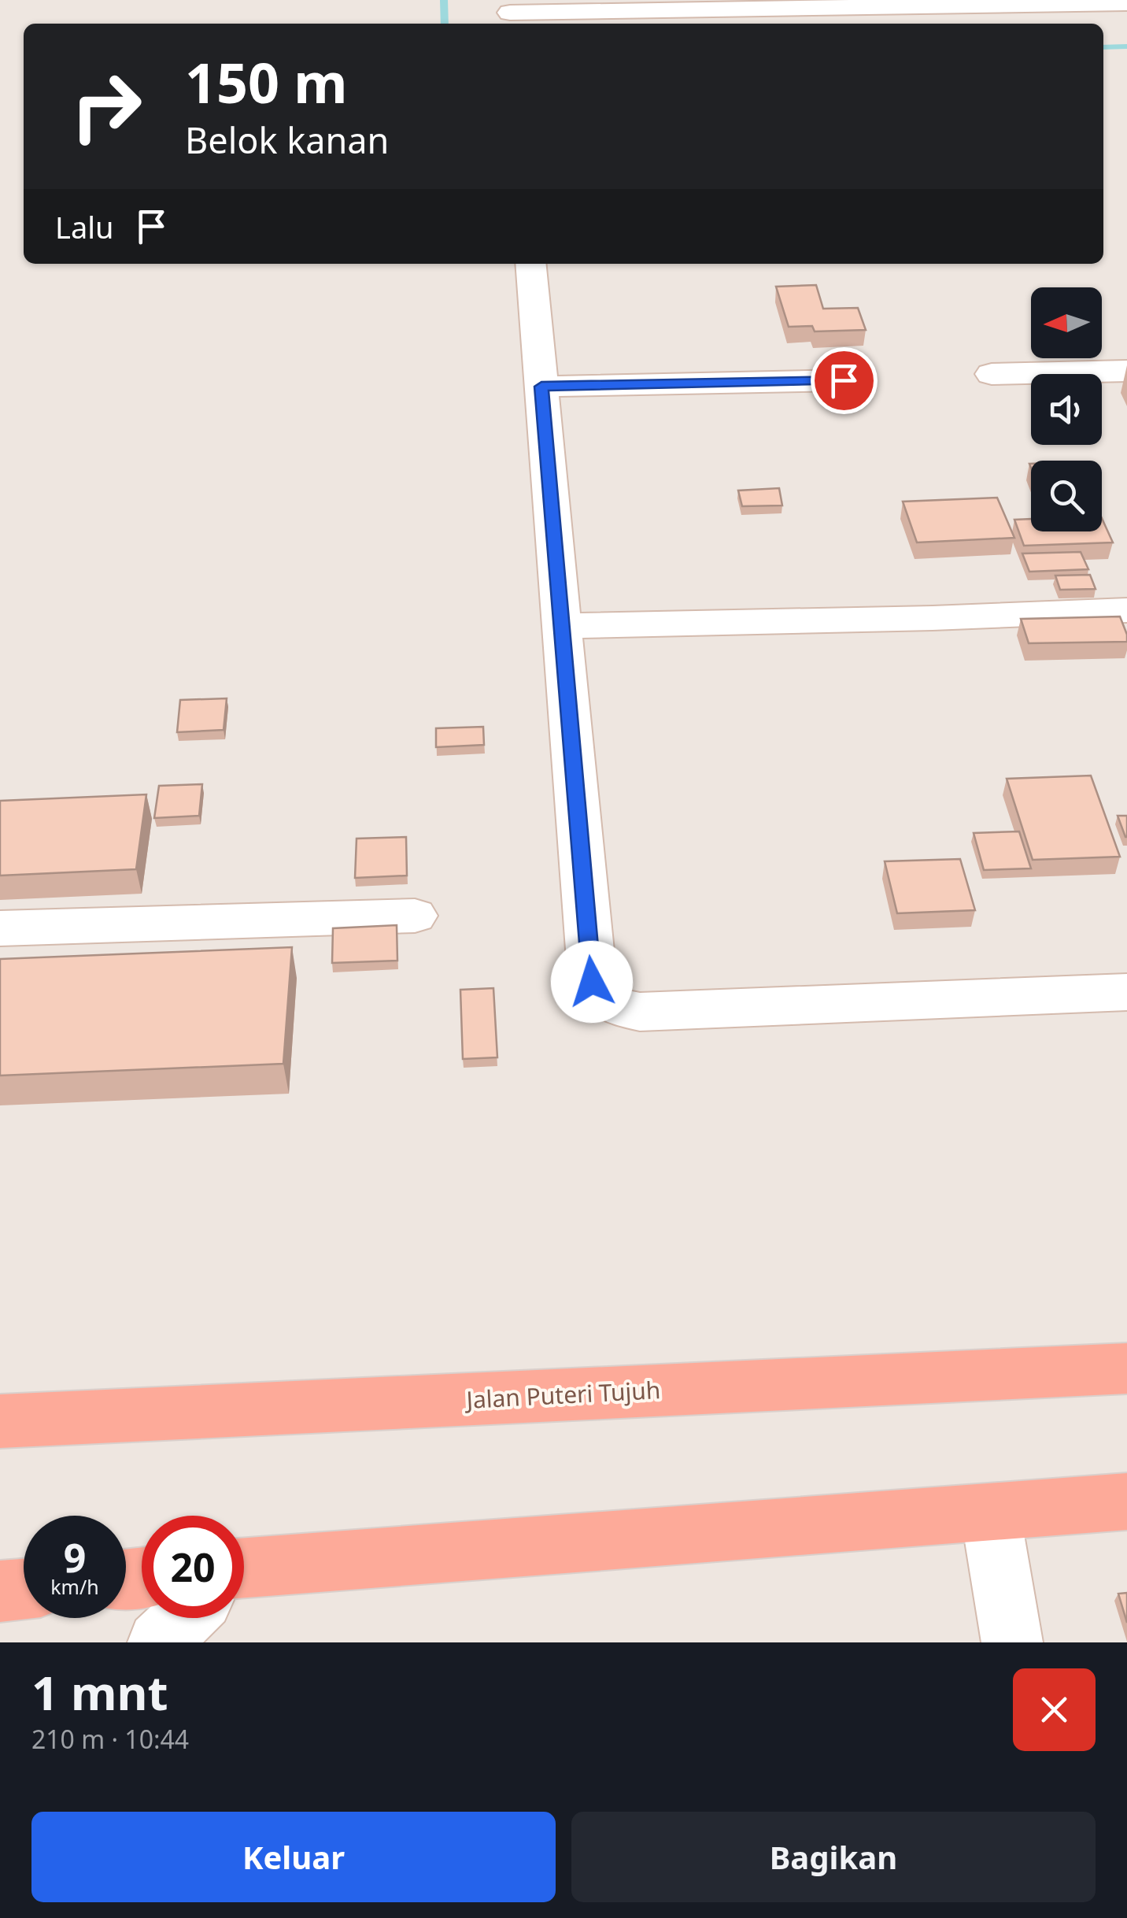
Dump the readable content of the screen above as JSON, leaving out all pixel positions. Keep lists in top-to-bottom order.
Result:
{
  "streets": {
    "highway": ["Jalan Puteri Tujuh"]
  },
  "north": "left",
  "page": {
    "turn": ["150 m", "Belok kanan"],
    "then": "Lalu",
    "speed": "9 km/h",
    "limit": "20",
    "heading": ["1 mnt", "210 m · 10:44"],
    "buttons": ["Keluar", "Bagikan"]
  }
}
